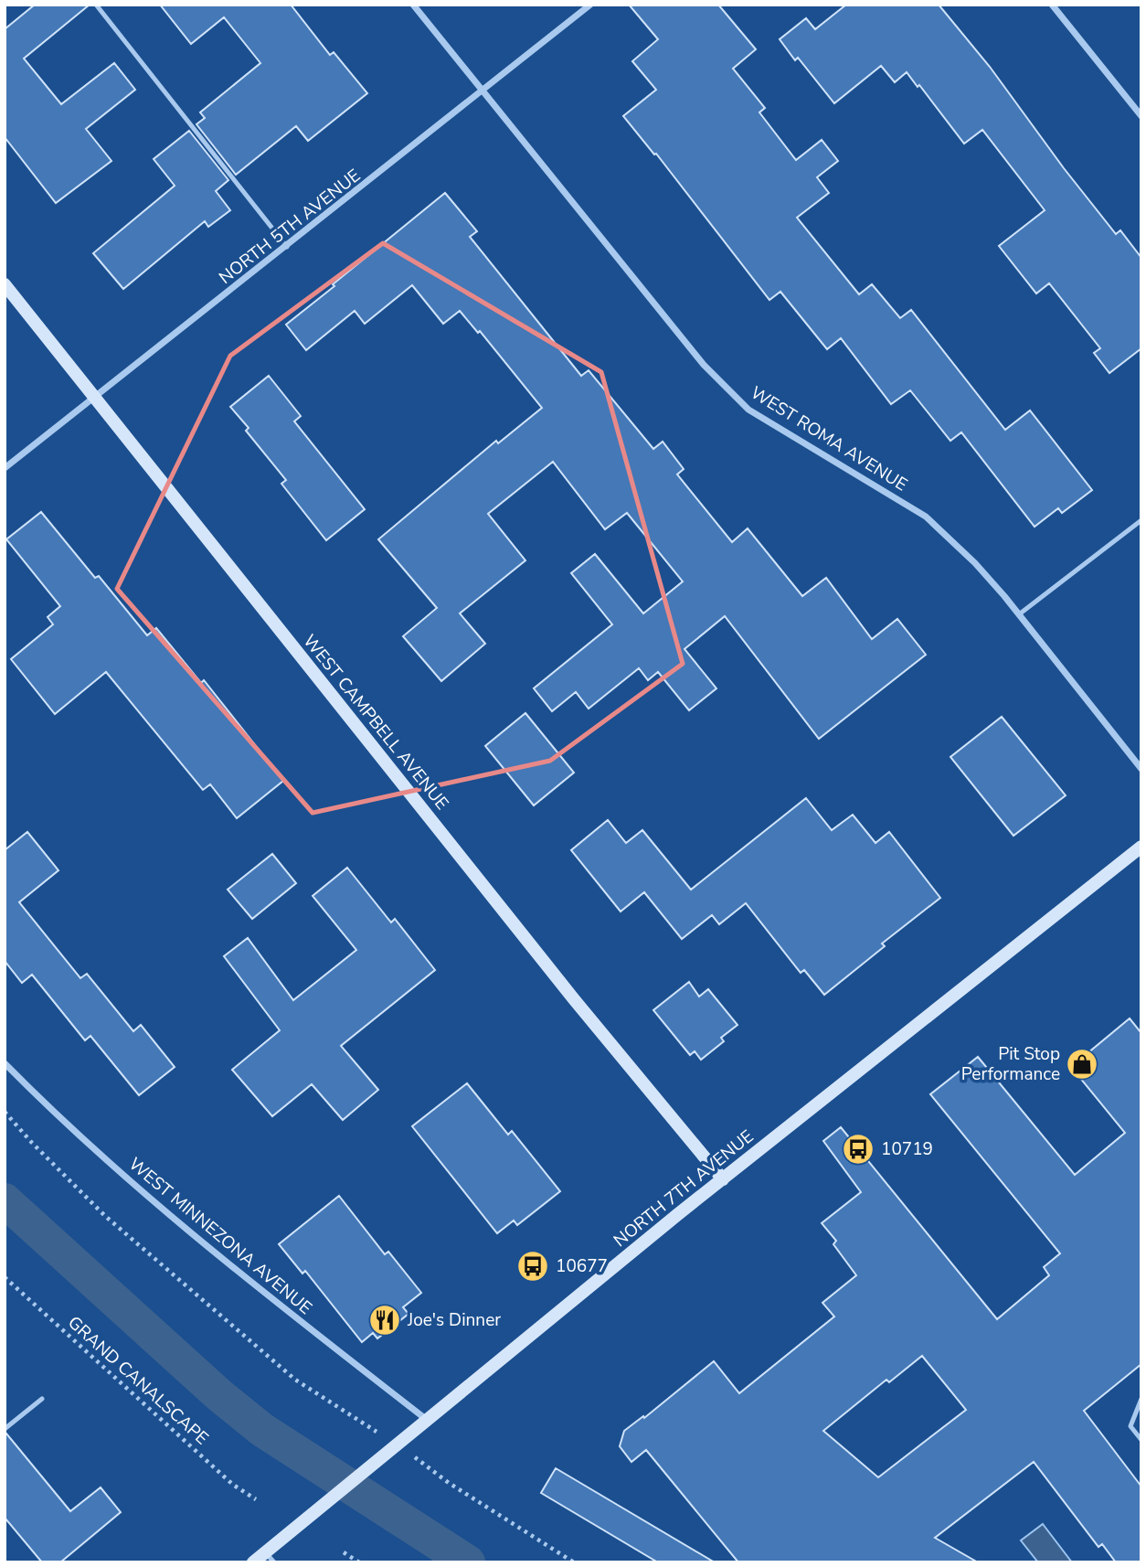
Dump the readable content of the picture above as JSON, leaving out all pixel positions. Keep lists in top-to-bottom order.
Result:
{
  "streets": {
    "main road": ["WEST CAMPBELL AVENUE", "NORTH 7TH AVENUE"],
    "street": ["NORTH 5TH AVENUE", "WEST ROMA AVENUE", "WEST MINNEZONA AVENUE"],
    "path": ["GRAND CANALSCAPE"]
  },
  "crossings": [
    ["NORTH 5TH AVENUE", "WEST ROMA AVENUE"],
    ["NORTH 5TH AVENUE", "WEST CAMPBELL AVENUE"],
    ["WEST CAMPBELL AVENUE", "NORTH 7TH AVENUE"],
    ["NORTH 7TH AVENUE", "WEST MINNEZONA AVENUE"]
  ],
  "places": {
    "shop": ["Pit Stop Performance"],
    "bus stop": ["10719", "10677"],
    "restaurant": ["Joe's Dinner"]
  }
}
